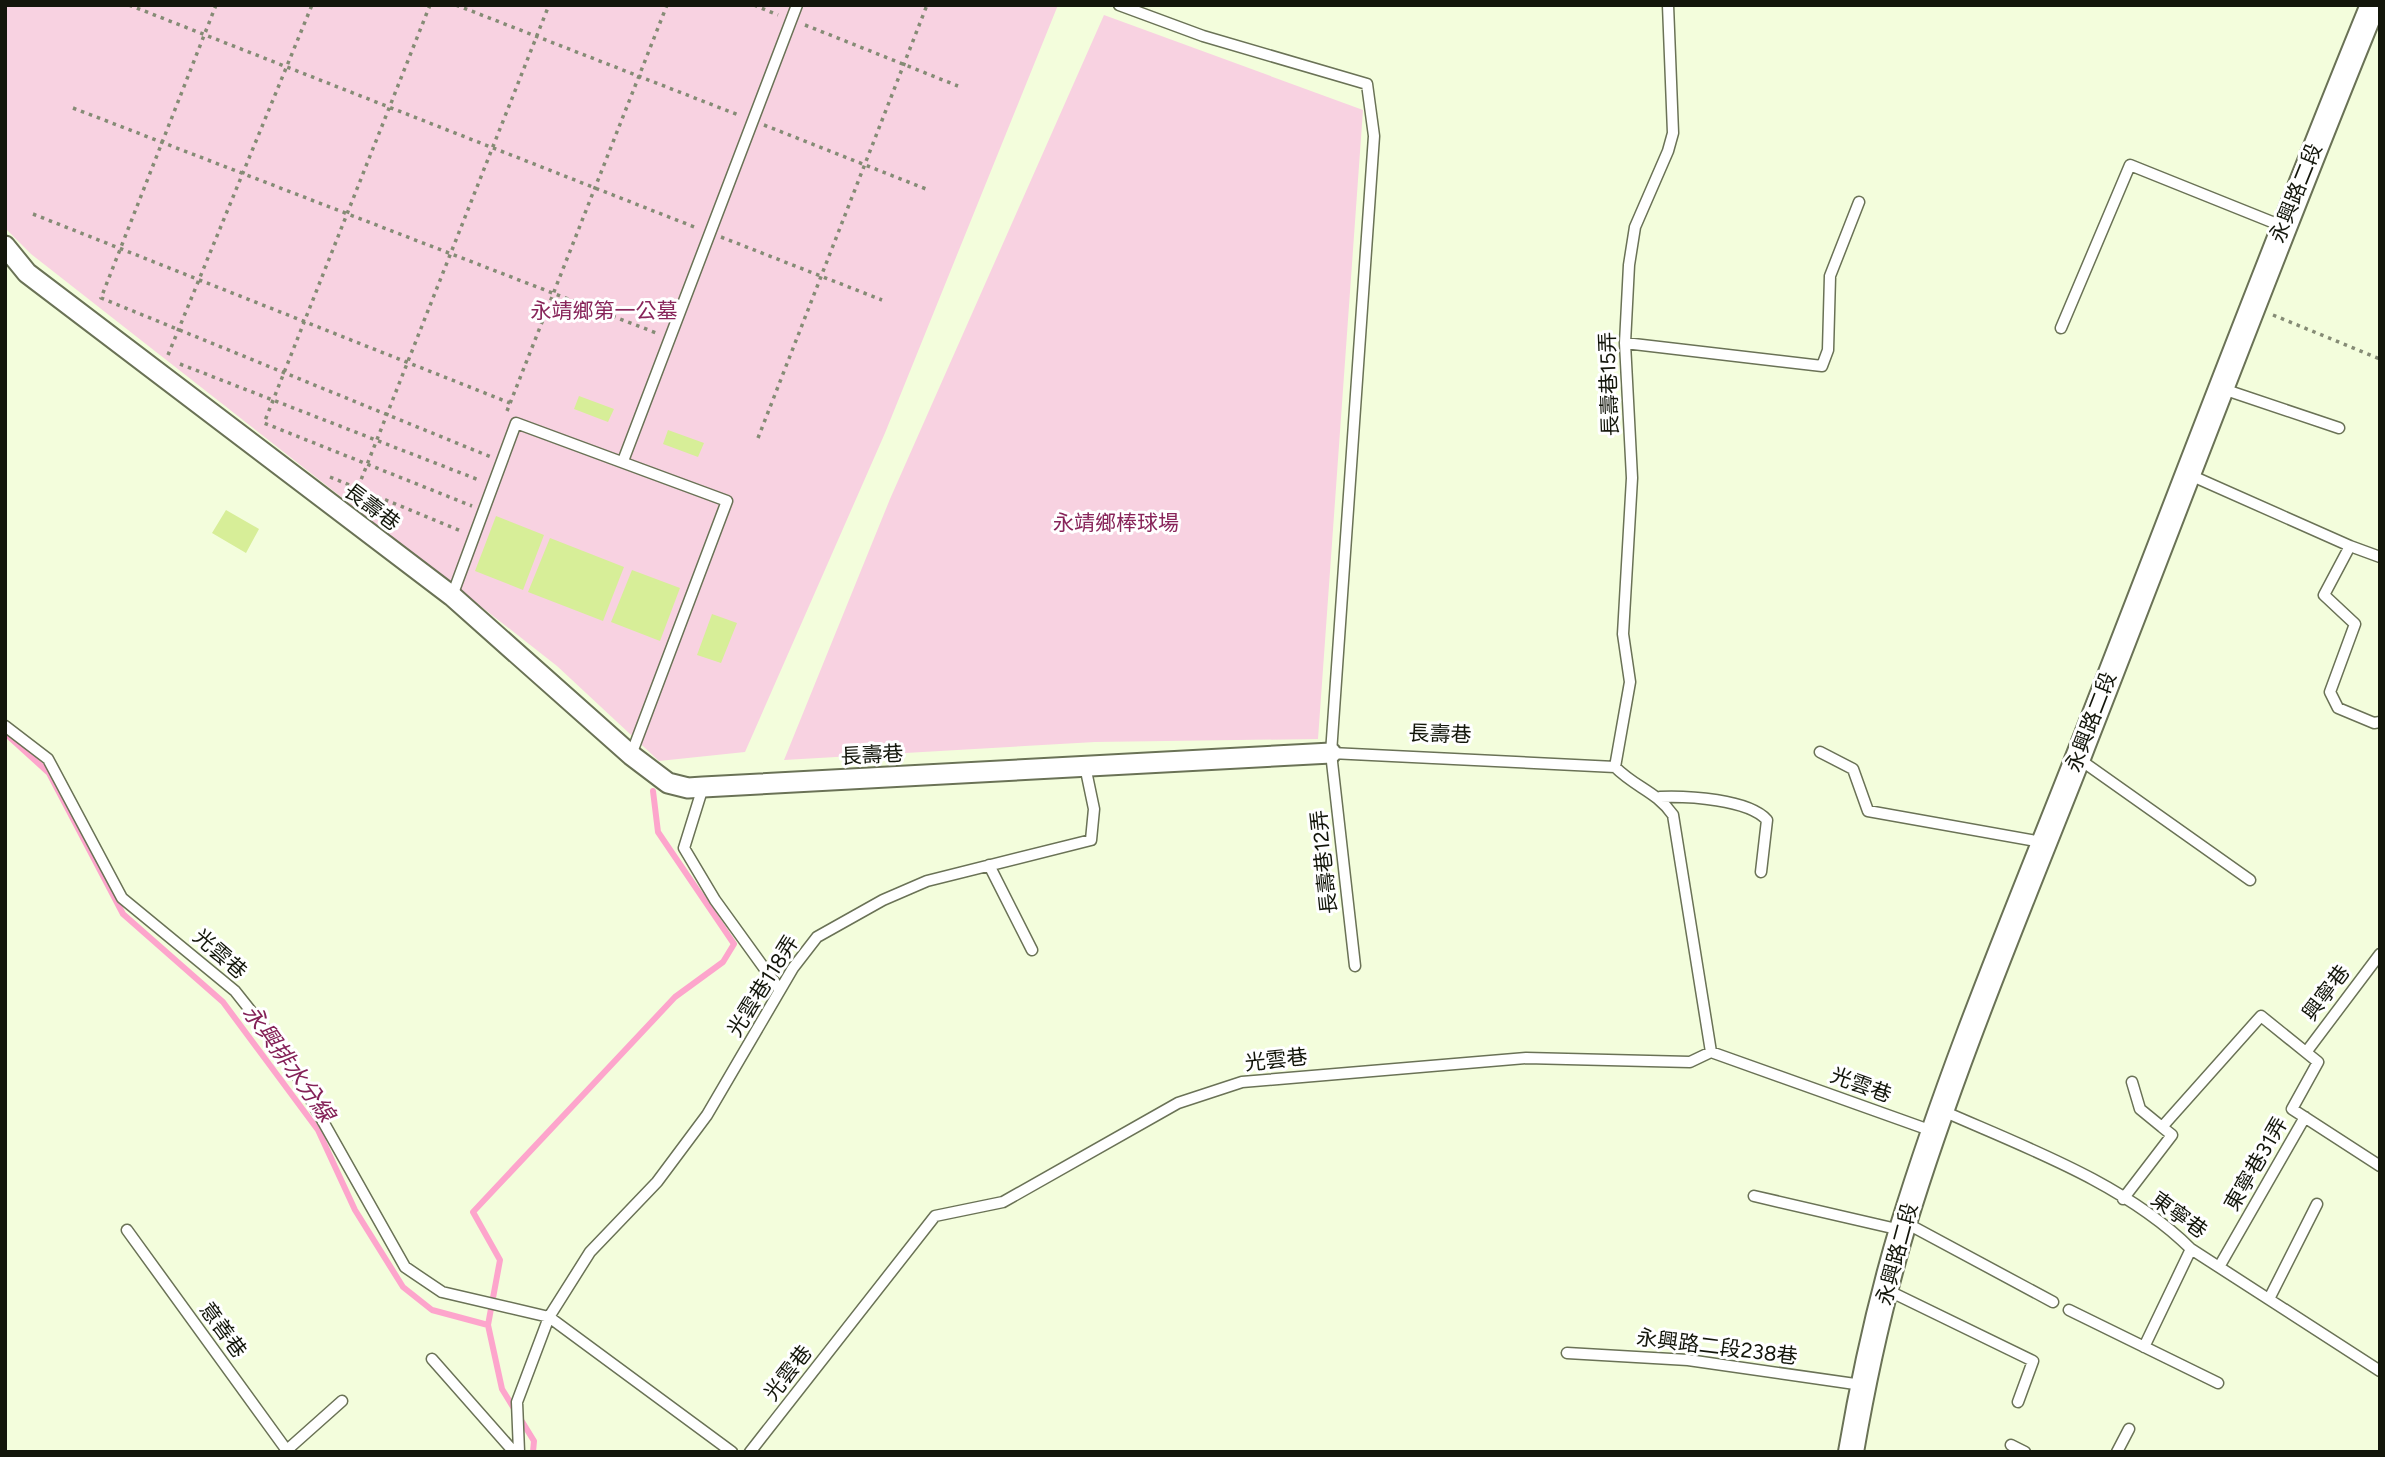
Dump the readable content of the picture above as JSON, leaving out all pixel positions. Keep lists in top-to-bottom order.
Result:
{
  "streets": {
    "street": ["永興路二段", "長壽巷"],
    "lane": [
      "長壽巷15弄",
      "長壽巷12弄",
      "光雲巷",
      "光雲巷118弄",
      "興寧巷",
      "東寧巷31弄",
      "東寧巷",
      "意善巷",
      "永興路二段238巷"
    ]
  },
  "crossings": [
    ["永興路二段", "光雲巷"],
    ["永興路二段", "東寧巷"],
    ["永興路二段", "永興路二段238巷"],
    ["長壽巷15弄", "長壽巷"],
    ["長壽巷", "長壽巷12弄"],
    ["長壽巷", "光雲巷118弄"],
    ["光雲巷", "光雲巷118弄"],
    ["光雲巷", "東寧巷"],
    ["興寧巷", "東寧巷31弄"],
    ["東寧巷31弄", "東寧巷"]
  ],
  "water": ["永興排水分線"],
  "parks": ["永靖鄉第一公墓", "永靖鄉棒球場"]
}
